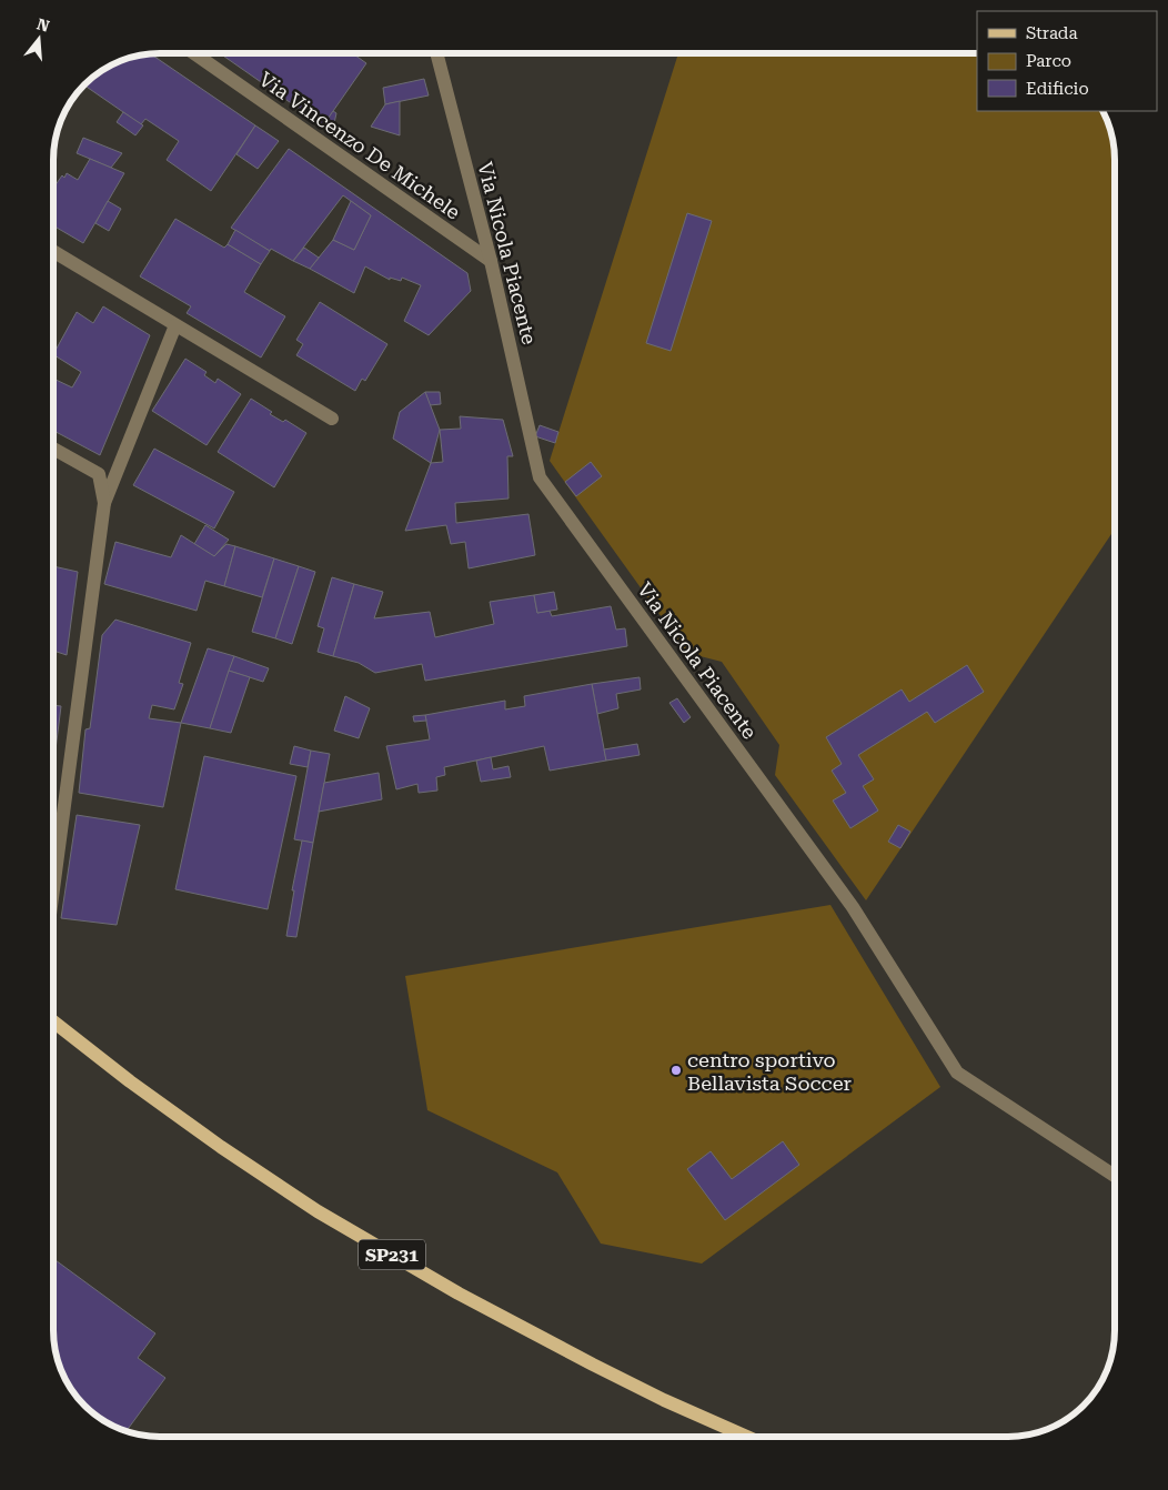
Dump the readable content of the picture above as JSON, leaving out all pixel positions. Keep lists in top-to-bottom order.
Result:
{
  "streets": {
    "main road": ["SP231"],
    "street": ["Via Vincenzo De Michele", "Via Nicola Piacente"]
  },
  "crossings": [
    ["Via Vincenzo De Michele", "Via Nicola Piacente"]
  ],
  "places": ["centro sportivo Bellavista Soccer"],
  "legend": ["Strada", "Parco", "Edificio"],
  "north": "top"
}
